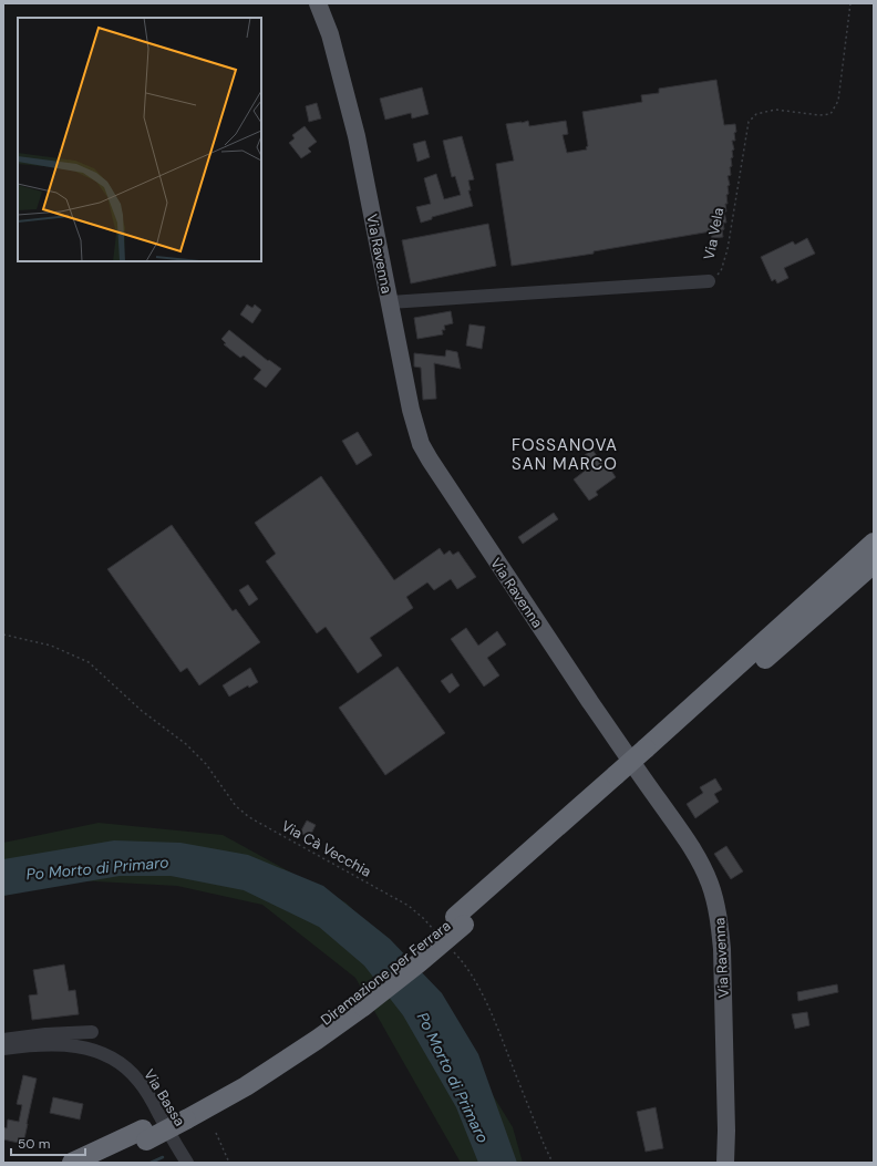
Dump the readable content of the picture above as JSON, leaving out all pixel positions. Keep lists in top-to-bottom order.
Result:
{
  "streets": {
    "highway": ["Diramazione per Ferrara"],
    "main road": ["Via Ravenna"],
    "street": ["Via Vela", "Via Bassa"],
    "path": ["Via Cà Vecchia"]
  },
  "crossings": [
    ["Via Vela", "Via Ravenna"]
  ],
  "districts": ["FOSSANOVA SAN MARCO"],
  "water": ["Po Morto di Primaro"],
  "scale_bar": "50 m"
}
